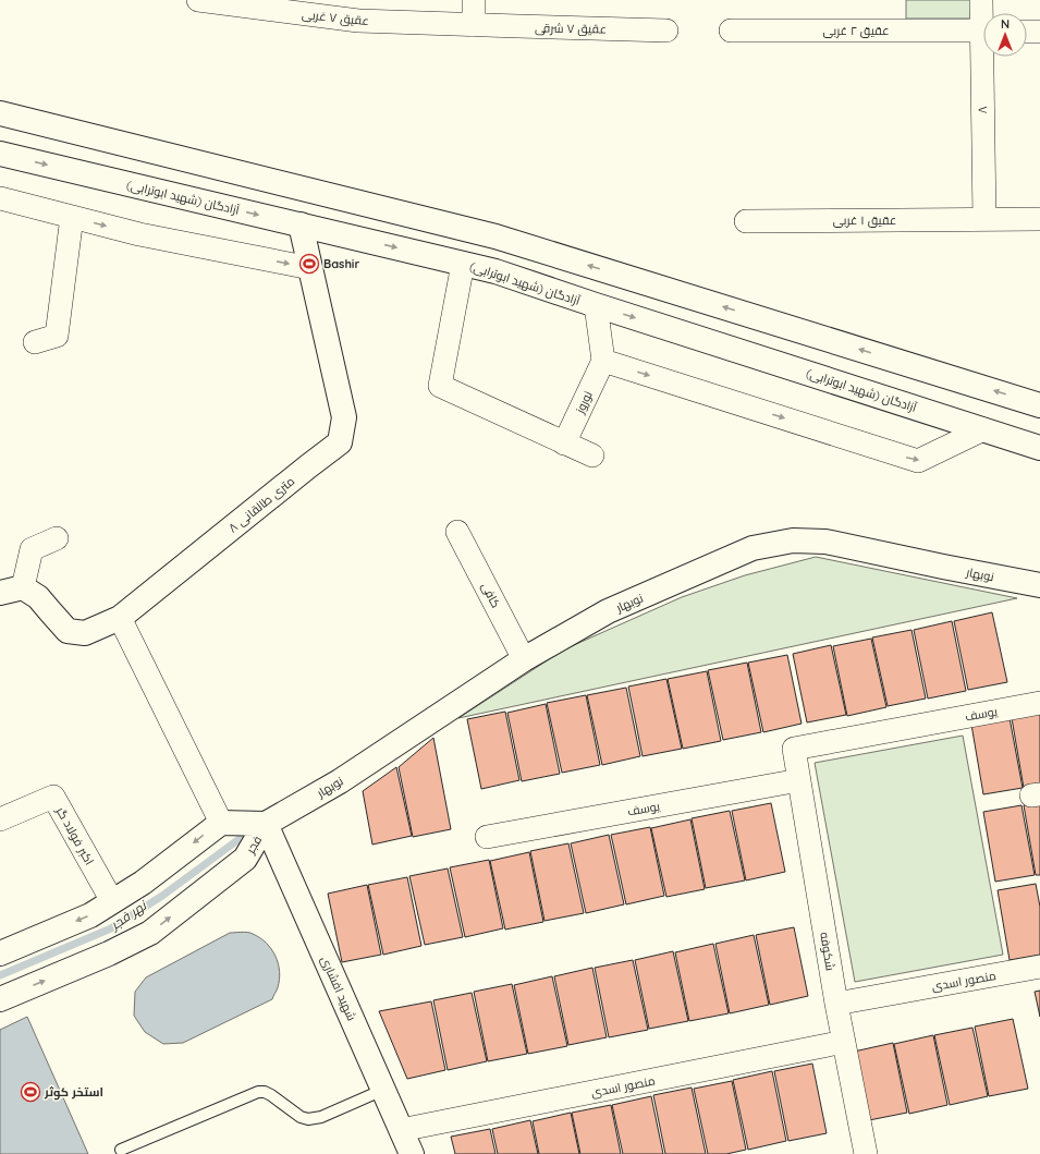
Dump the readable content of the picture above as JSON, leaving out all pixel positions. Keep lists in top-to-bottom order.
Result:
{
  "streets": {
    "street": [
      "عقیق ۷ غربی",
      "عقیق ۷ شرقی",
      "عقیق ۲ غربی",
      "۸",
      "آزادگان (شهید ابوترابی)",
      "عقیق ۱ غربی",
      "نوروز",
      "۸ متری طالقانی",
      "نوبهار",
      "کافی",
      "یوسف",
      "اکبر فولاد گر",
      "فجر",
      "شکوفه",
      "منصور اسدی",
      "شهید افشاری"
    ]
  },
  "crossings": [
    ["عقیق ۷ غربی", "عقیق ۷ شرقی"],
    ["۸", "عقیق ۱ غربی"],
    ["آزادگان (شهید ابوترابی)", "۸ متری طالقانی"],
    ["نوبهار", "کافی"],
    ["نوبهار", "فجر"],
    ["نوبهار", "شهید افشاری"],
    ["یوسف", "شکوفه"],
    ["فجر", "شهید افشاری"],
    ["شکوفه", "منصور اسدی"],
    ["منصور اسدی", "شهید افشاری"]
  ],
  "water": ["نهر فجر"],
  "places": {
    "sports": ["Bashir", "استخر کوثر"]
  },
  "north": "top"
}
